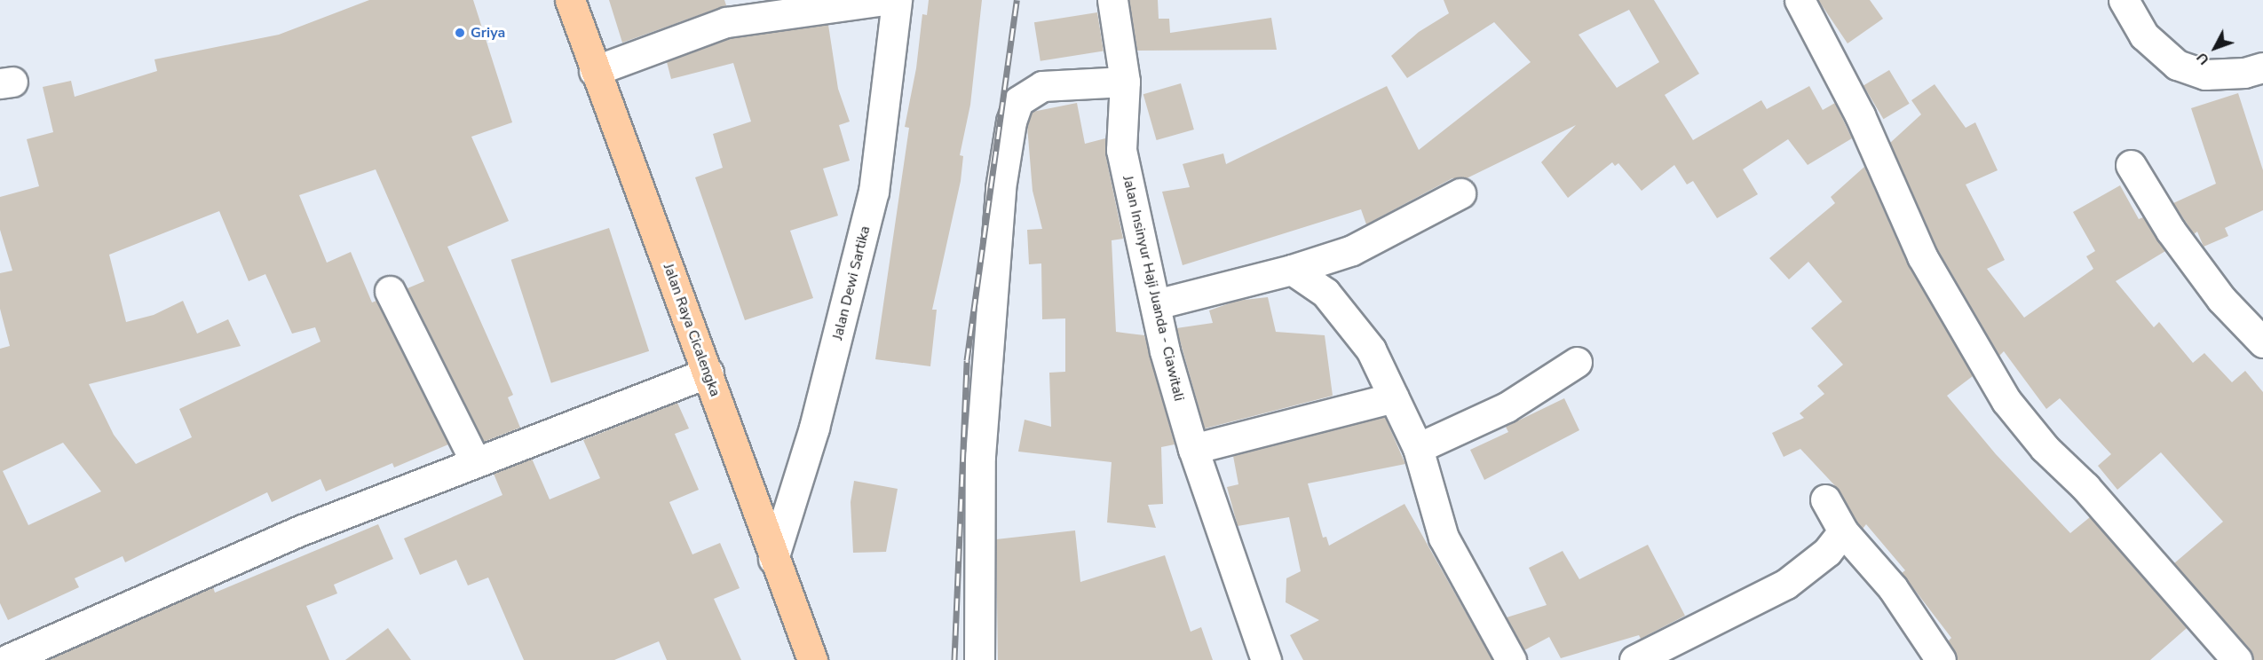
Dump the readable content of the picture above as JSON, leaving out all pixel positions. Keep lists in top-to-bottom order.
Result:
{
  "streets": {
    "main road": ["Jalan Raya Cicalengka"],
    "street": ["Jalan Dewi Sartika", "Jalan Insinyur Haji Juanda - Ciawitali"]
  },
  "crossings": [
    ["Jalan Dewi Sartika", "Jalan Raya Cicalengka"]
  ],
  "places": ["Griya"],
  "north": "bottom left"
}
